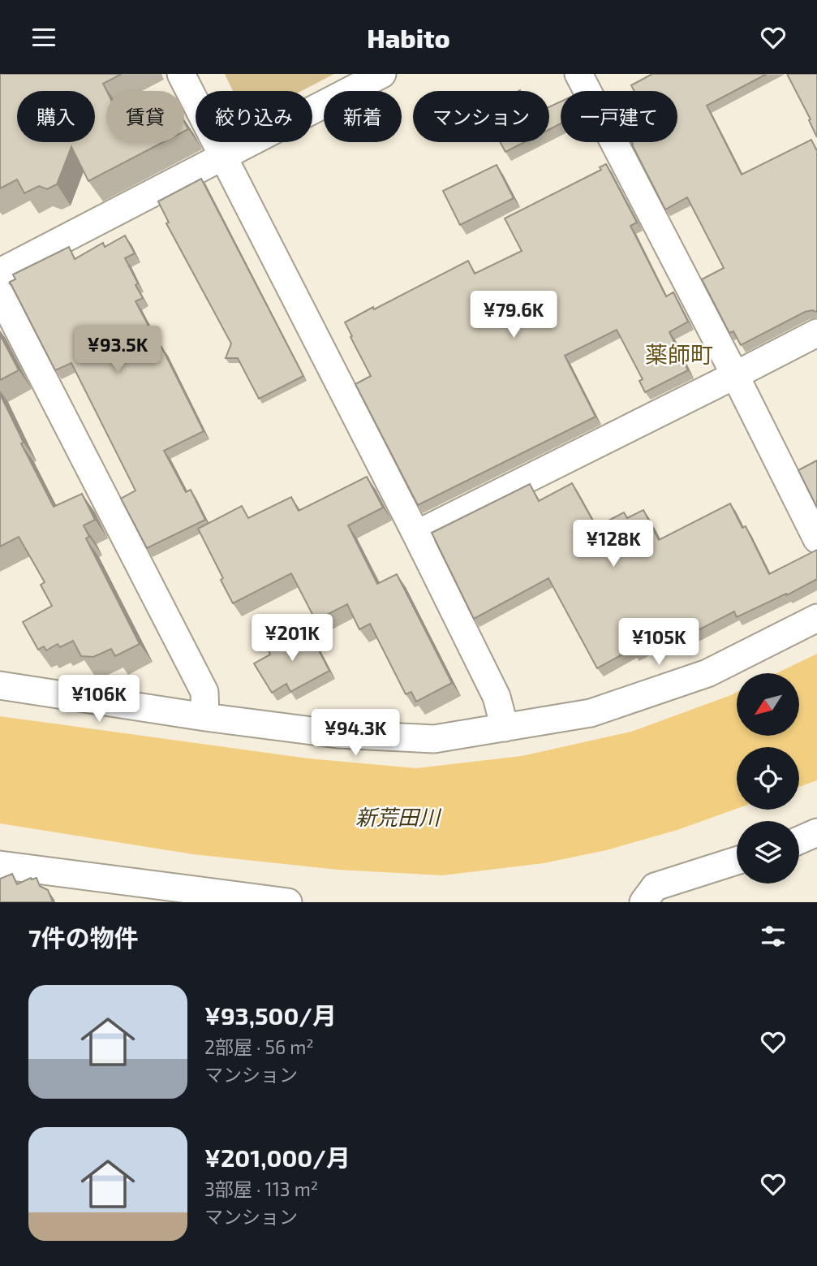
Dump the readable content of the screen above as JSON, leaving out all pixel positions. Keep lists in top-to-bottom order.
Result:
{
  "districts": ["薬師町"],
  "water": ["新荒田川"],
  "north": "bottom left",
  "page": {
    "header": "Habito",
    "chip": [
      "購入",
      "賃貸",
      "絞り込み",
      "新着",
      "マンション",
      "一戸建て"
    ],
    "price": [
      "¥79.6K",
      "¥93.5K",
      "¥128K",
      "¥201K",
      "¥105K",
      "¥106K",
      "¥94.3K"
    ],
    "heading": "7件の物件",
    "list": [
      {
        "name": "¥93,500/月",
        "note": "2部屋 · 56 m² · マンション"
      },
      {
        "name": "¥201,000/月",
        "note": "3部屋 · 113 m² · マンション"
      }
    ]
  }
}
